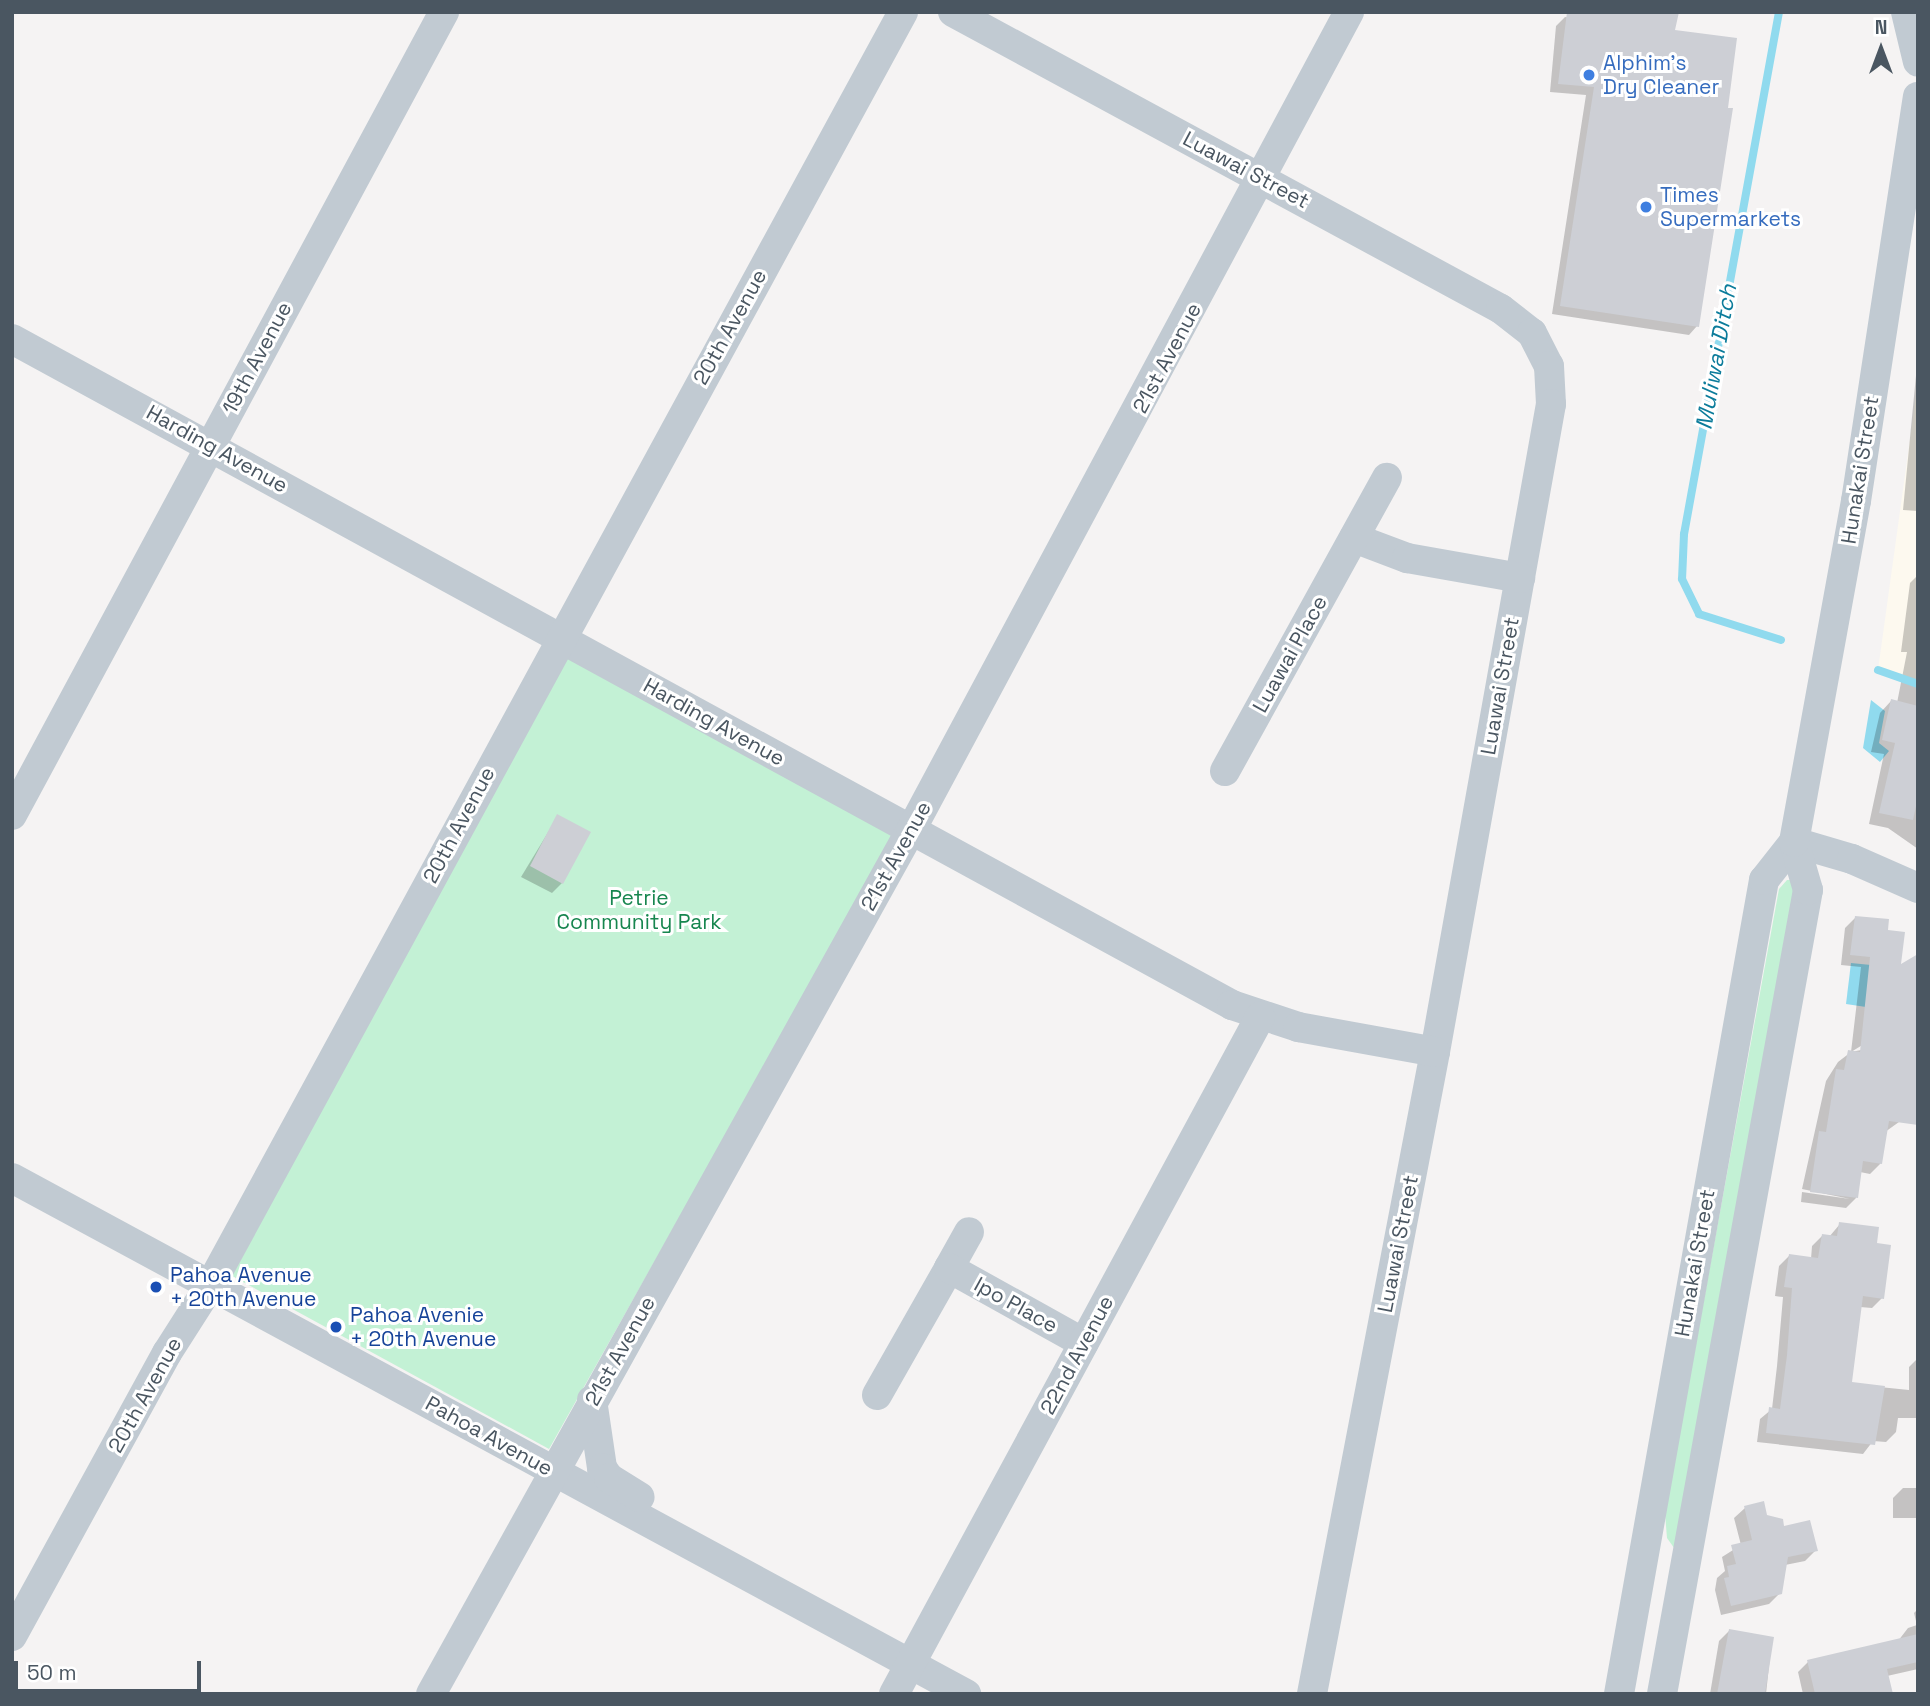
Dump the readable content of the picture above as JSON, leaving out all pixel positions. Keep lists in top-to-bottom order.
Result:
{
  "streets": {
    "street": [
      "Luawai Street",
      "20th Avenue",
      "19th Avenue",
      "21st Avenue",
      "Harding Avenue",
      "Hunakai Street",
      "Luawai Place",
      "Ipo Place",
      "22nd Avenue",
      "Pahoa Avenue"
    ]
  },
  "crossings": [
    ["Luawai Street", "21st Avenue"],
    ["Luawai Street", "Harding Avenue"],
    ["20th Avenue", "Harding Avenue"],
    ["20th Avenue", "Pahoa Avenue"],
    ["19th Avenue", "Harding Avenue"],
    ["21st Avenue", "Harding Avenue"],
    ["21st Avenue", "Pahoa Avenue"],
    ["Harding Avenue", "22nd Avenue"],
    ["Ipo Place", "22nd Avenue"],
    ["22nd Avenue", "Pahoa Avenue"]
  ],
  "water": ["Muliwai Ditch"],
  "parks": ["Petrie Community Park"],
  "places": [
    "Alphim’s Dry Cleaner",
    "Times Supermarkets",
    "Pahoa Avenue + 20th Avenue",
    "Pahoa Avenie + 20th Avenue"
  ],
  "scale_bar": "50 m",
  "north": "top"
}
